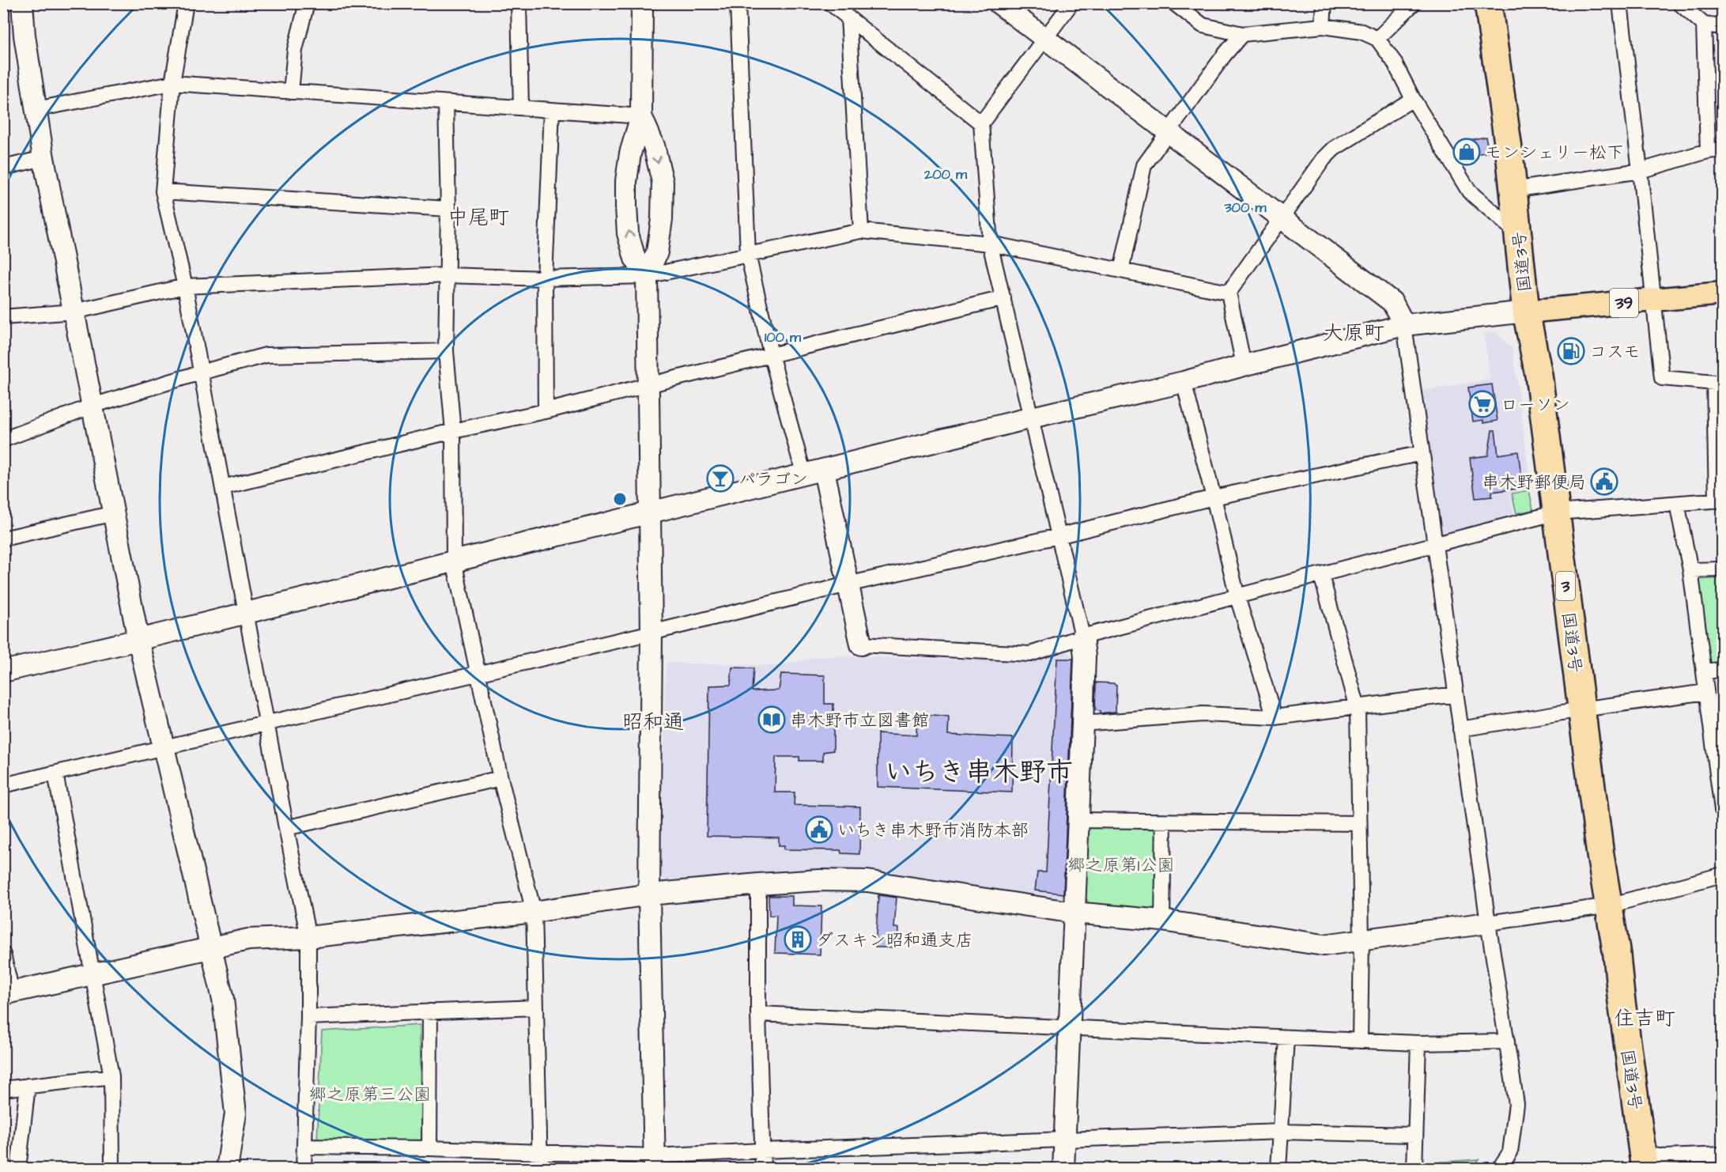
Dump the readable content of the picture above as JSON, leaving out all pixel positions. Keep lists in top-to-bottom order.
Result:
{
  "streets": {
    "highway": ["国道3号", "3"],
    "main road": ["39"]
  },
  "crossings": [
    ["国道3号", "39"]
  ],
  "districts": [
    "中尾町",
    "大原町",
    "昭和通",
    "いちき串木野市",
    "住吉町"
  ],
  "parks": ["郷之原第1公園", "郷之原第三公園"],
  "places": {
    "shop": ["モンシェリー松下"],
    "fuel station": ["コスモ"],
    "supermarket": ["ローソン"],
    "bar": ["パラゴン"],
    "public building": ["串木野郵便局", "いちき串木野市消防本部"],
    "library": ["串木野市立図書館"],
    "building": ["ダスキン昭和通支店"]
  },
  "rings": ["200 m", "300 m", "100 m"]
}
